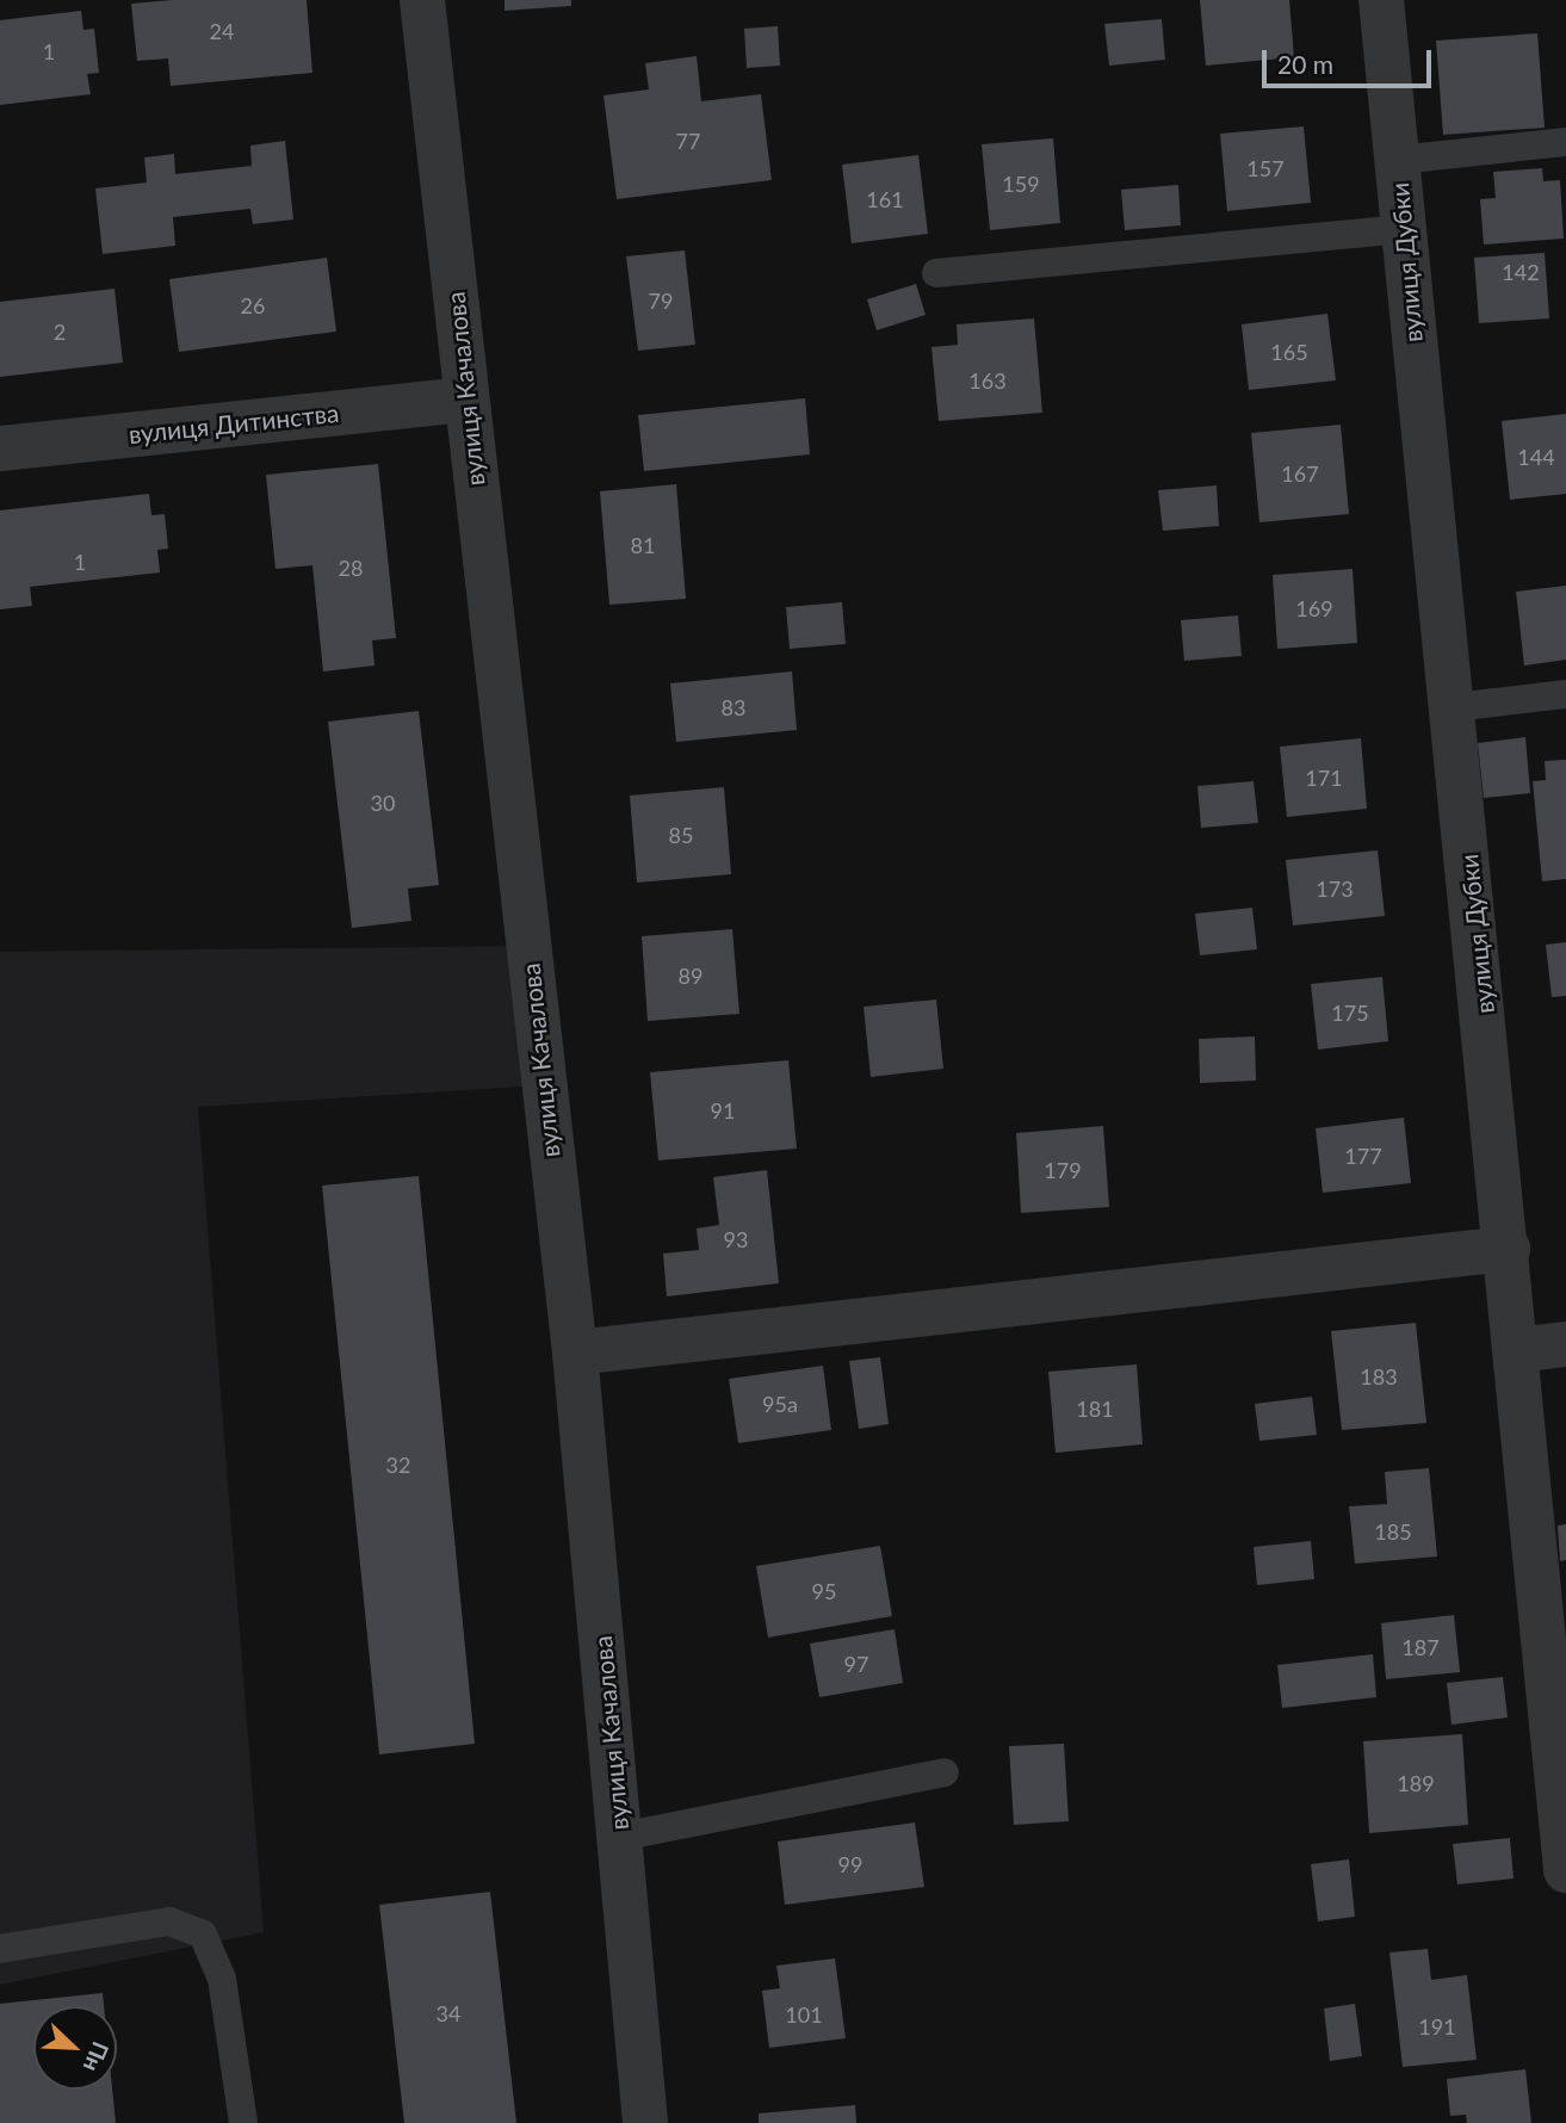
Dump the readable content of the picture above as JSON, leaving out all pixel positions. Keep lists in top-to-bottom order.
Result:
{
  "streets": {
    "street": ["вулиця Дубки", "вулиця Качалова", "вулиця Дитинства"]
  },
  "crossings": [
    ["вулиця Качалова", "вулиця Дитинства"]
  ],
  "house_numbers": [
    "24",
    "1",
    "77",
    "157",
    "159",
    "161",
    "142",
    "79",
    "26",
    "2",
    "165",
    "163",
    "144",
    "167",
    "81",
    "1",
    "28",
    "169",
    "83",
    "171",
    "30",
    "85",
    "173",
    "89",
    "175",
    "91",
    "177",
    "179",
    "93",
    "183",
    "95а",
    "181",
    "32",
    "185",
    "95",
    "187",
    "97",
    "189",
    "99",
    "34",
    "101",
    "191"
  ],
  "scale_bar": "20 m",
  "north": "bottom right"
}
